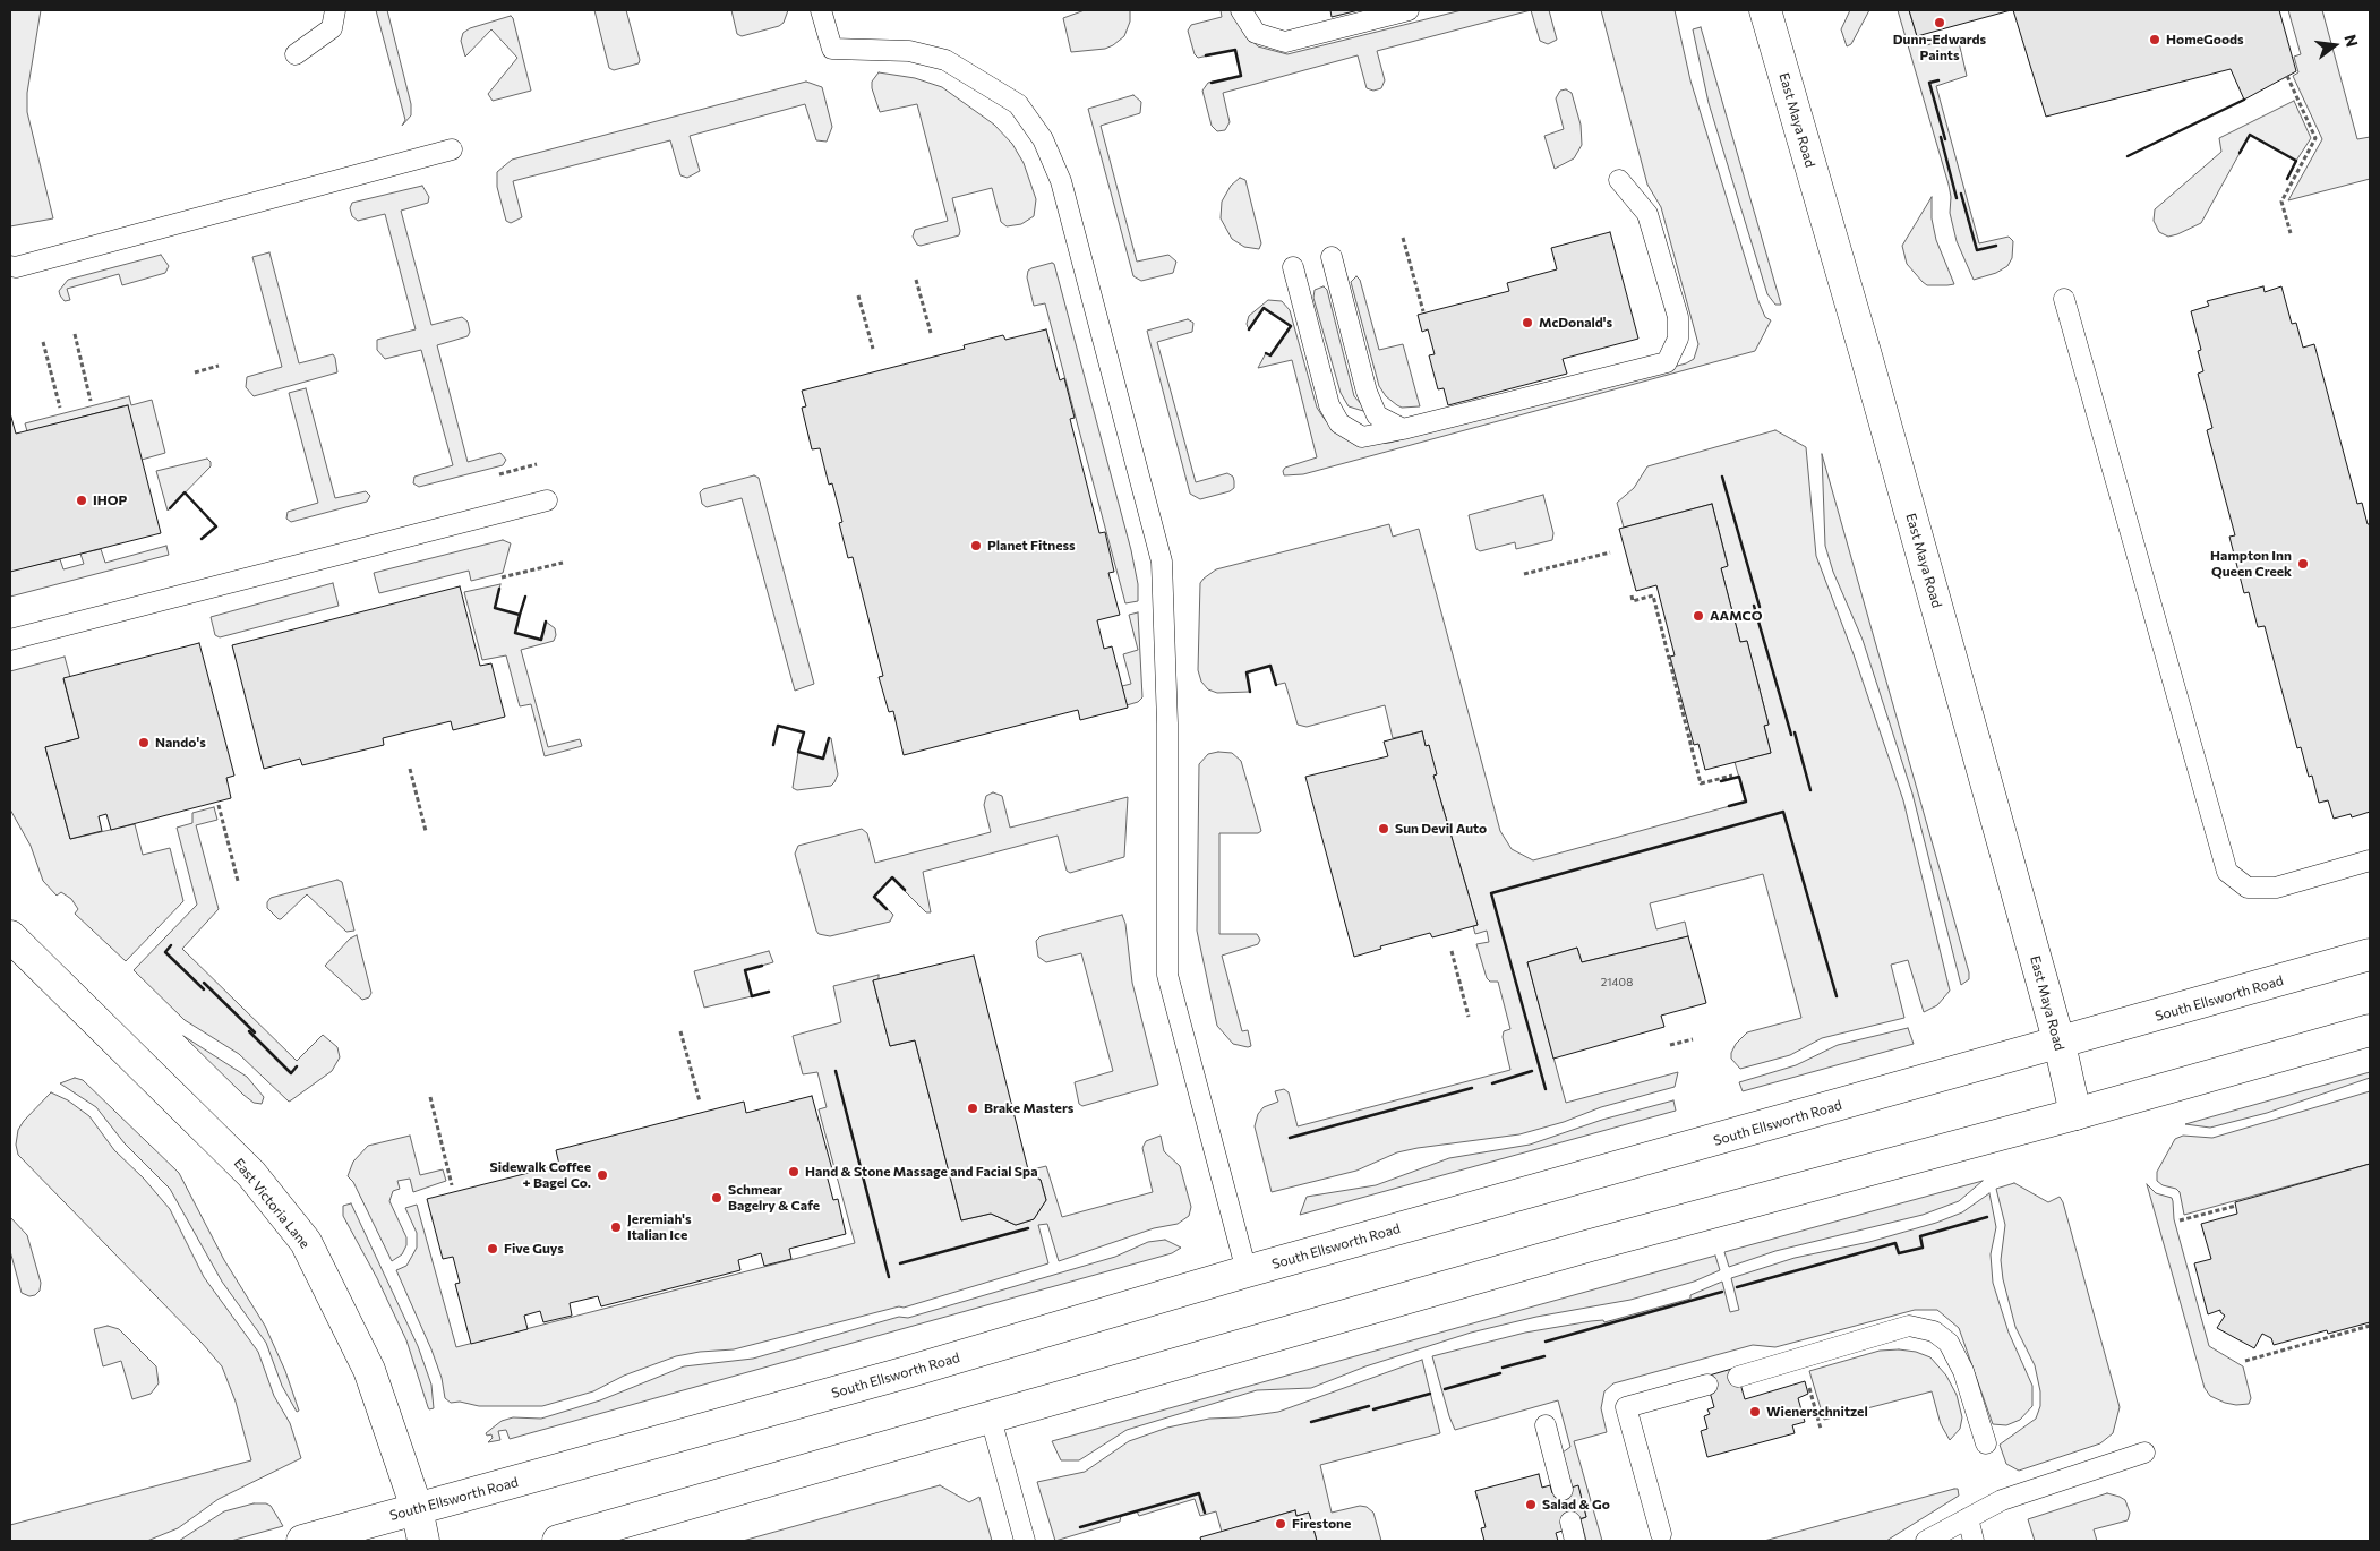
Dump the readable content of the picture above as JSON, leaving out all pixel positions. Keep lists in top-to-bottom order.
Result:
{
  "streets": {
    "street": ["East Maya Road", "South Ellsworth Road", "East Victoria Lane"]
  },
  "crossings": [
    ["East Maya Road", "South Ellsworth Road"],
    ["South Ellsworth Road", "East Victoria Lane"]
  ],
  "places": [
    "Dunn-Edwards Paints",
    "HomeGoods",
    "McDonald's",
    "IHOP",
    "Planet Fitness",
    "Hampton Inn Queen Creek",
    "AAMCO",
    "Nando's",
    "Sun Devil Auto",
    "Brake Masters",
    "Hand & Stone Massage and Facial Spa",
    "Sidewalk Coffee + Bagel Co.",
    "Schmear Bagelry & Cafe",
    "Jeremiah's Italian Ice",
    "Five Guys",
    "Wienerschnitzel",
    "Salad & Go",
    "Firestone"
  ],
  "house_numbers": ["21408"],
  "north": "right"
}
